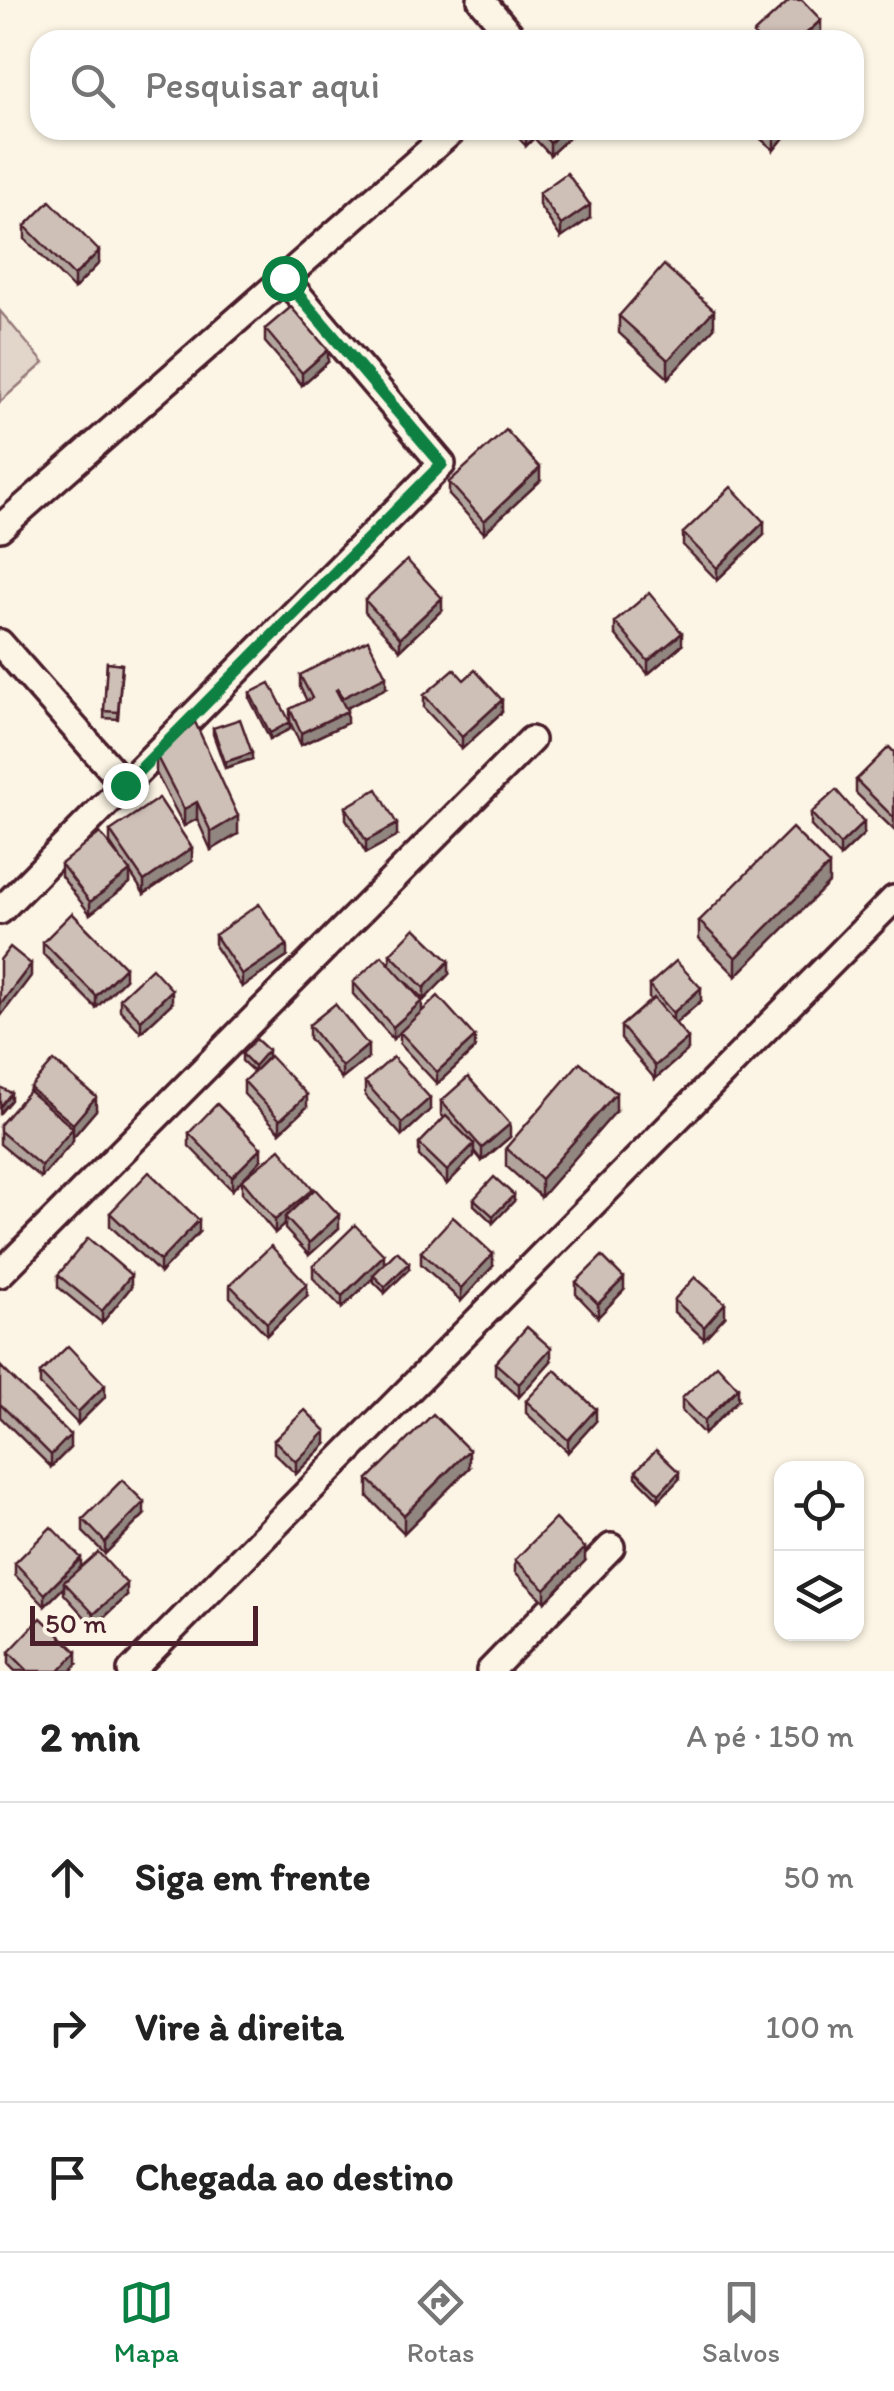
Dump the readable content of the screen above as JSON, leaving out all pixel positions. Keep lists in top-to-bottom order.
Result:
{
  "scale_bar": "50 m",
  "page": {
    "search": "Pesquisar aqui",
    "scale": "50 m",
    "heading": ["2 min", "A pé · 150 m"],
    "list": [
      ["Siga em frente", "50 m"],
      ["Vire à direita", "100 m"],
      "Chegada ao destino"
    ],
    "nav": ["Mapa", "Rotas", "Salvos"]
  }
}
